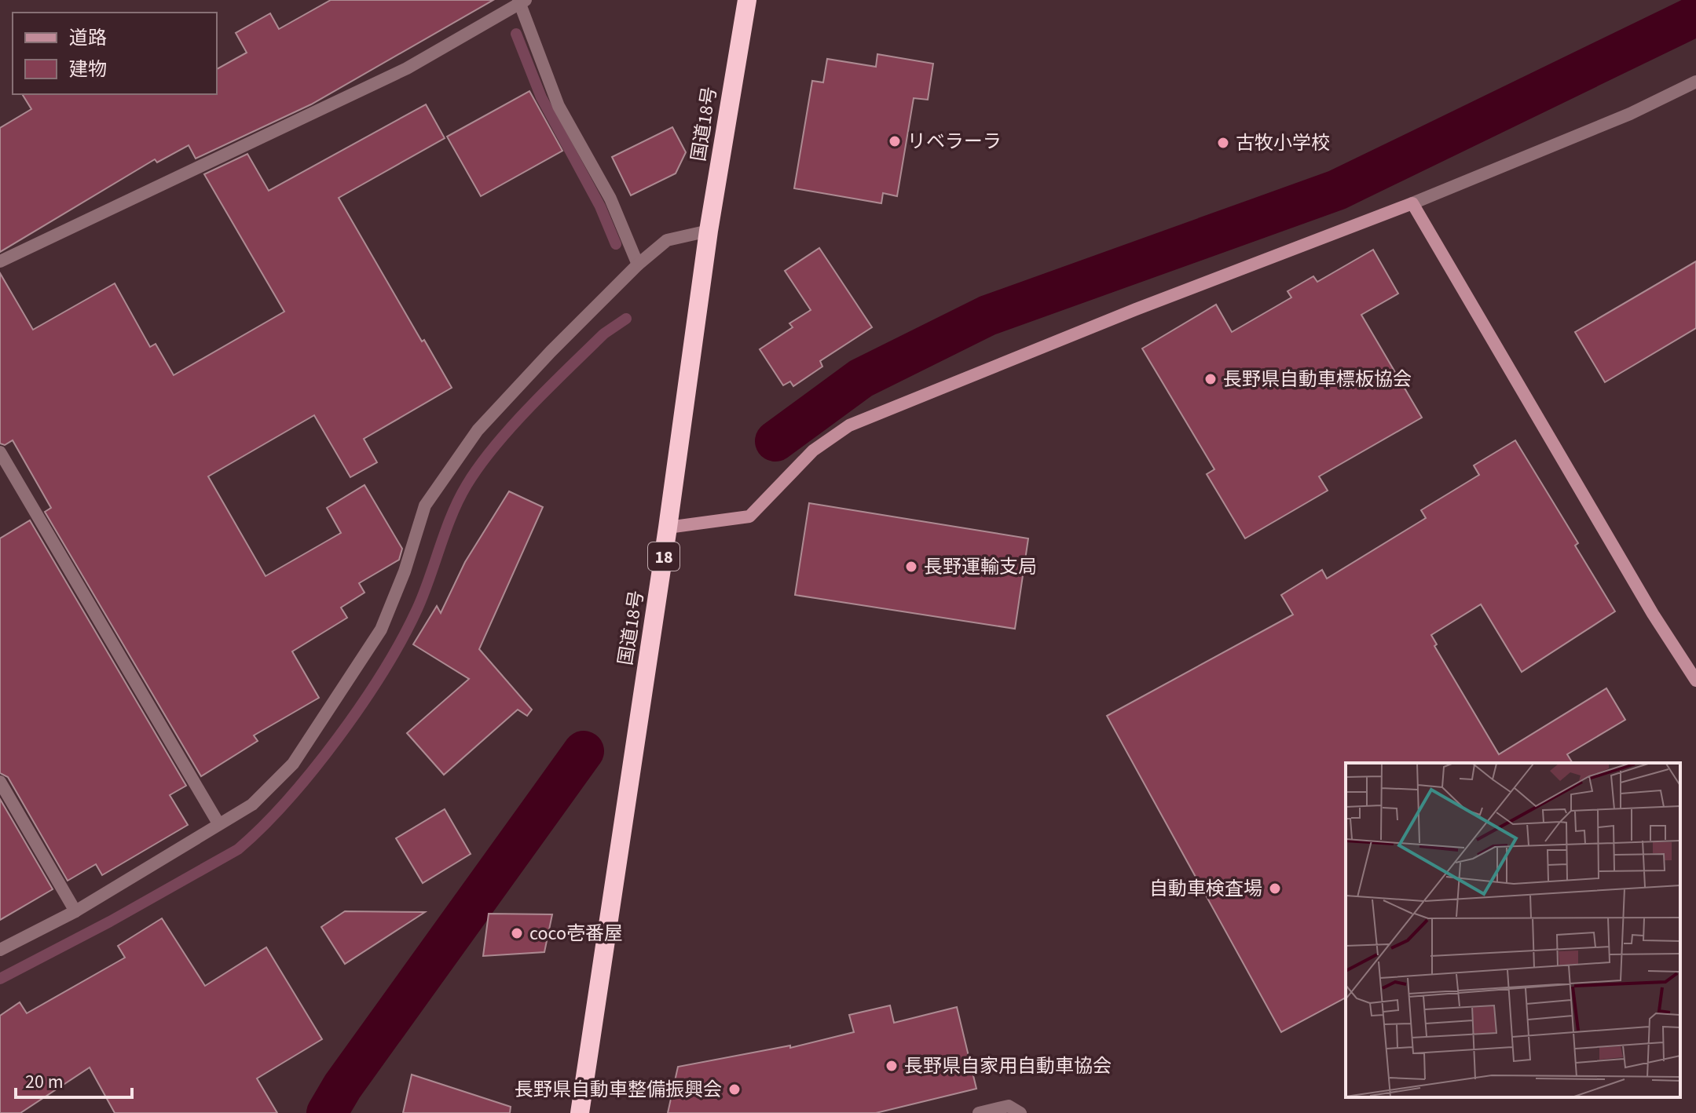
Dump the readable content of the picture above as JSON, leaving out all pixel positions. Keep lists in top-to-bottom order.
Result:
{
  "streets": {
    "highway": ["国道18号", "18"]
  },
  "places": [
    "リベラーラ",
    "古牧小学校",
    "長野県自動車標板協会",
    "長野運輸支局",
    "自動車検査場",
    "coco壱番屋",
    "長野県自家用自動車協会",
    "長野県自動車整備振興会"
  ],
  "legend": ["道路", "建物"],
  "scale_bar": "20 m"
}
